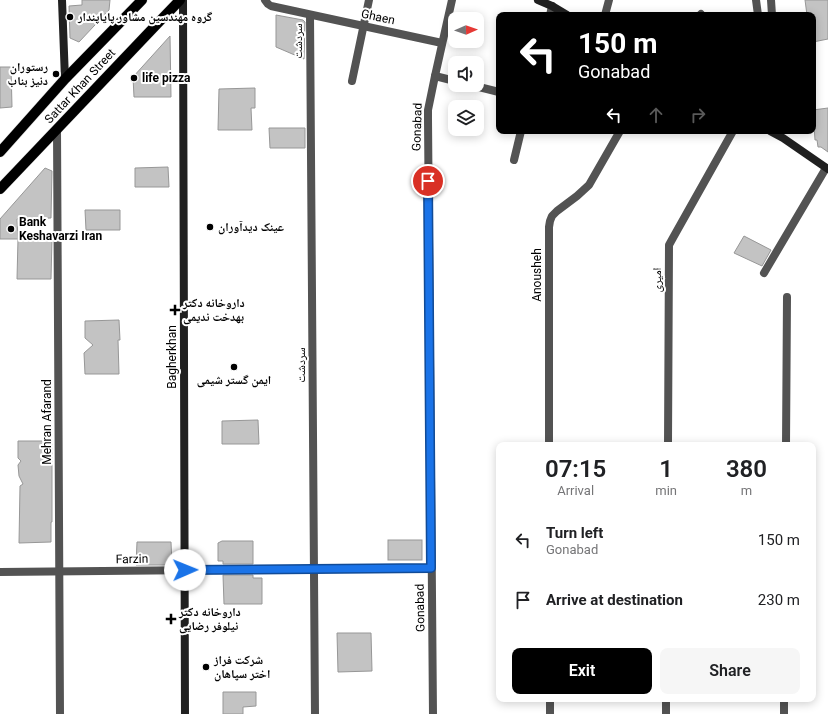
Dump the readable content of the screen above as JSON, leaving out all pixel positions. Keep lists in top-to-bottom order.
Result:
{
  "streets": {
    "main road": ["Sattar Khan Street", "Bagherkhan"],
    "street": [
      "Ghaen",
      "سردشت",
      "Gonabad",
      "Anousheh",
      "امیری",
      "Mehran Afarand",
      "Farzin"
    ]
  },
  "crossings": [
    ["Ghaen", "سردشت"],
    ["Ghaen", "Gonabad"],
    ["سردشت", "Farzin"],
    ["Sattar Khan Street", "Mehran Afarand"],
    ["Gonabad", "Farzin"],
    ["Bagherkhan", "Farzin"],
    ["Mehran Afarand", "Farzin"]
  ],
  "places": {
    "other": [
      "گروه مهندسین مشاور پایاپندار",
      "رستوران دنیز بناب",
      "life pizza",
      "عینک دیدآوران",
      "Bank Keshavarzi Iran",
      "ایمن گستر شیمی",
      "شرکت فراز اختر سپاهان"
    ],
    "health": ["داروخانه دکتر بهدخت ندیمی", "داروخانه دکتر نیلوفر رضایی"]
  },
  "north": "right",
  "page": {
    "turn": ["150 m", "Gonabad"],
    "eta": [
      "07:15",
      "Arrival",
      "1",
      "min",
      "380",
      "m"
    ],
    "list": [
      {
        "name": "Turn left",
        "note": "Gonabad",
        "value": "150 m"
      },
      {
        "name": "Arrive at destination",
        "value": "230 m"
      }
    ],
    "buttons": ["Exit", "Share"]
  }
}
